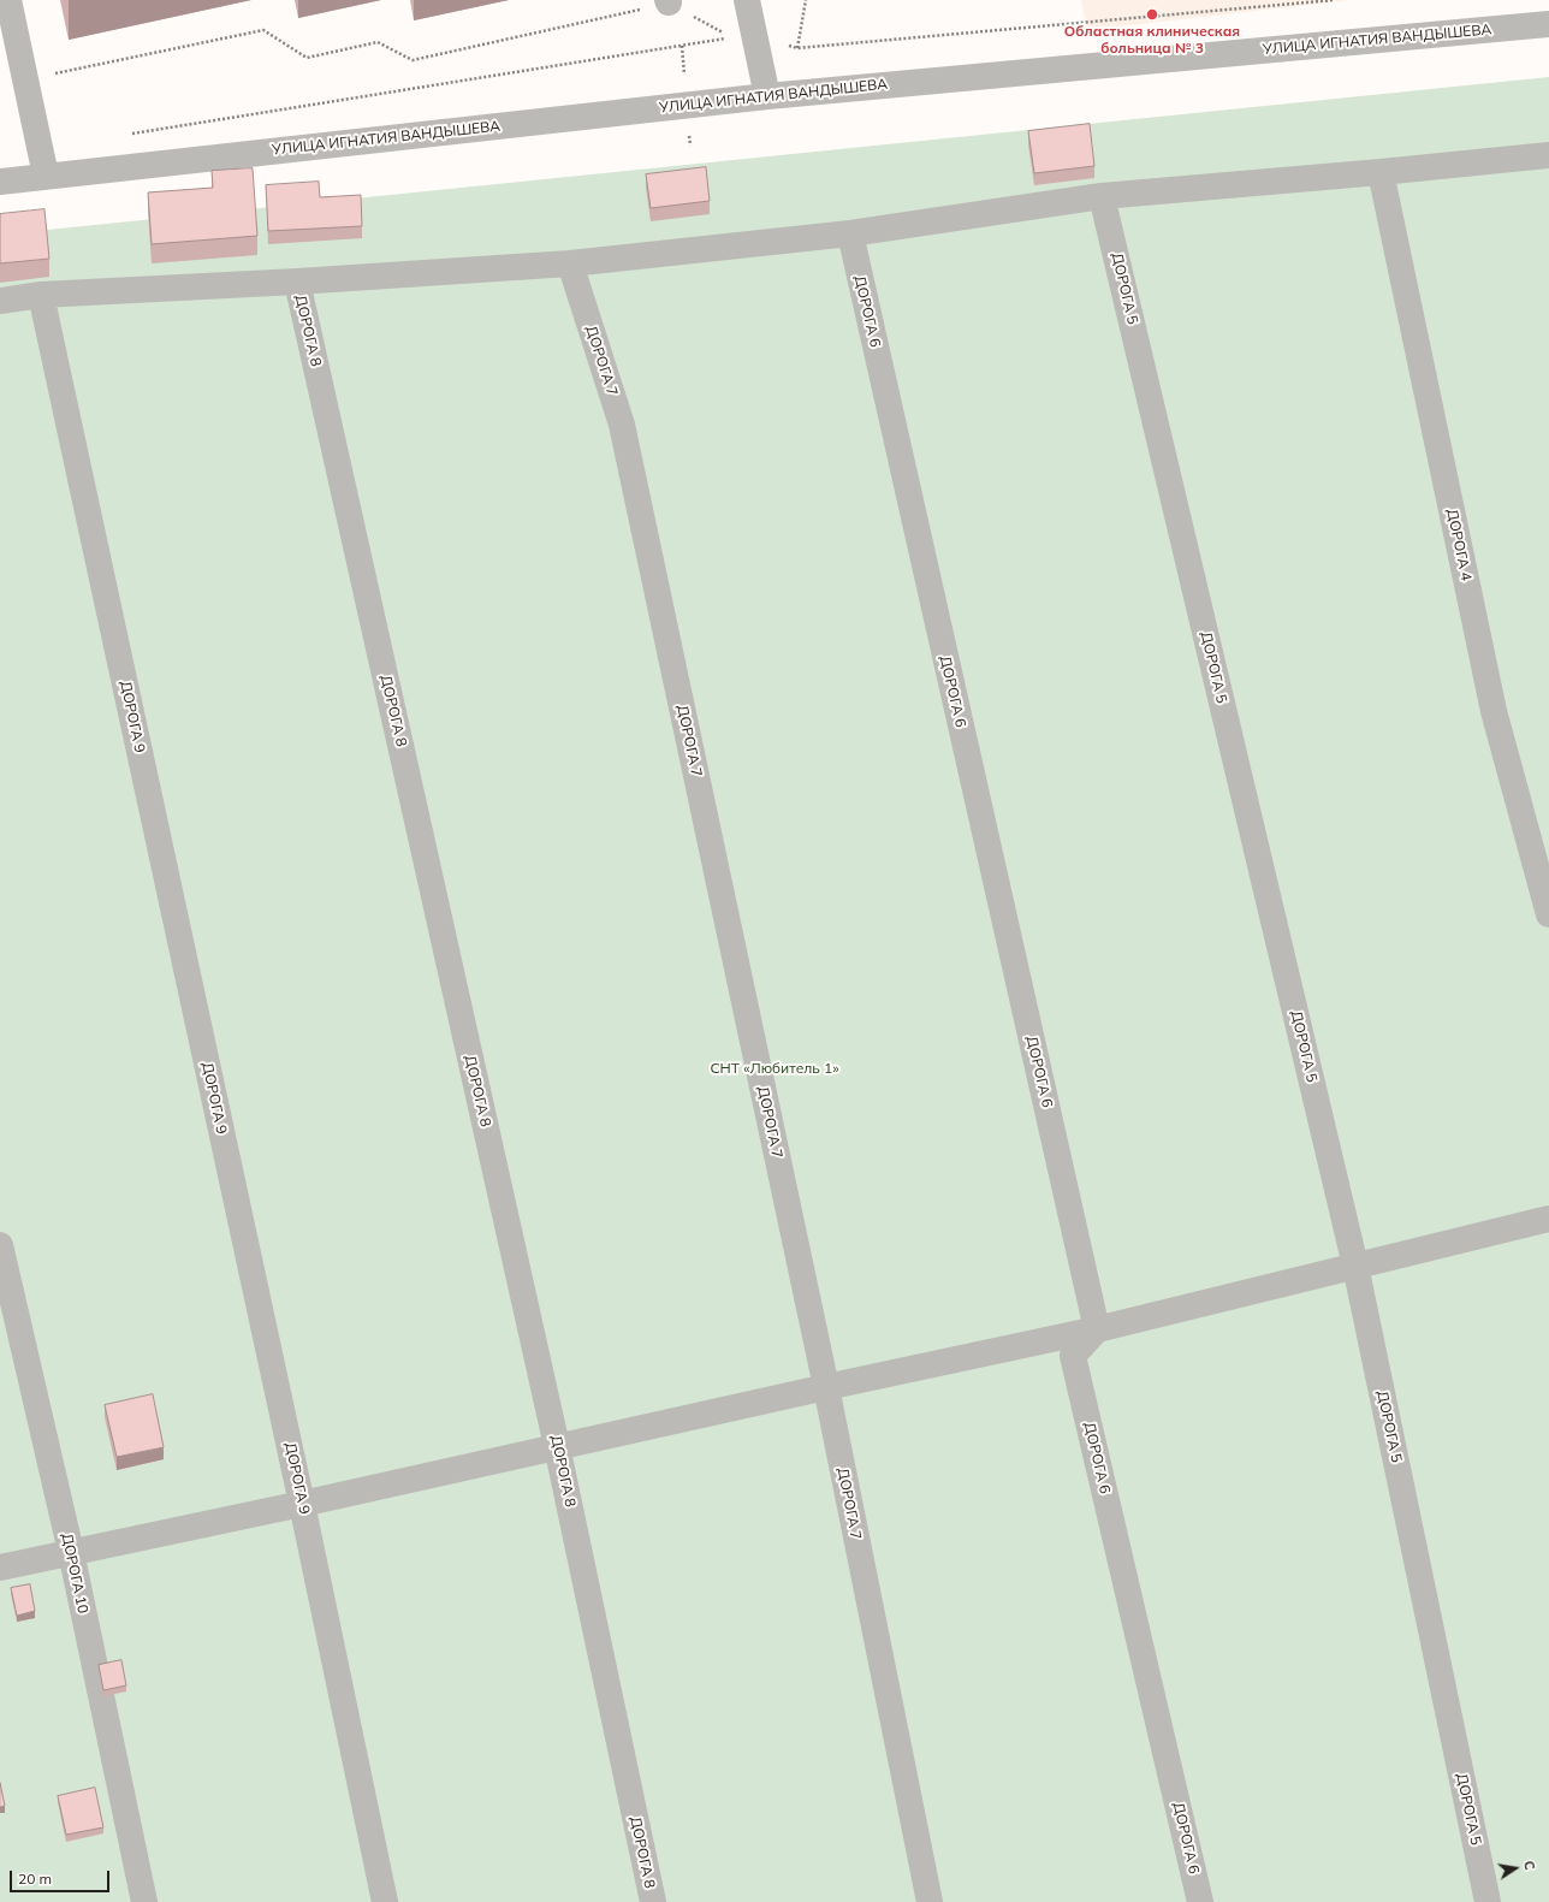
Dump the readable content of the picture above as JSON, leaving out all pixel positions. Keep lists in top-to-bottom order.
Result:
{
  "streets": {
    "street": [
      "УЛИЦА ИГНАТИЯ ВАНДЫШЕВА",
      "ДОРОГА 5",
      "ДОРОГА 6",
      "ДОРОГА 8",
      "ДОРОГА 7",
      "ДОРОГА 4",
      "ДОРОГА 9",
      "ДОРОГА 10"
    ]
  },
  "parks": ["СНТ «Любитель 1»"],
  "places": ["Областная клиническая больница № 3"],
  "scale_bar": "20 m",
  "north": "right"
}
